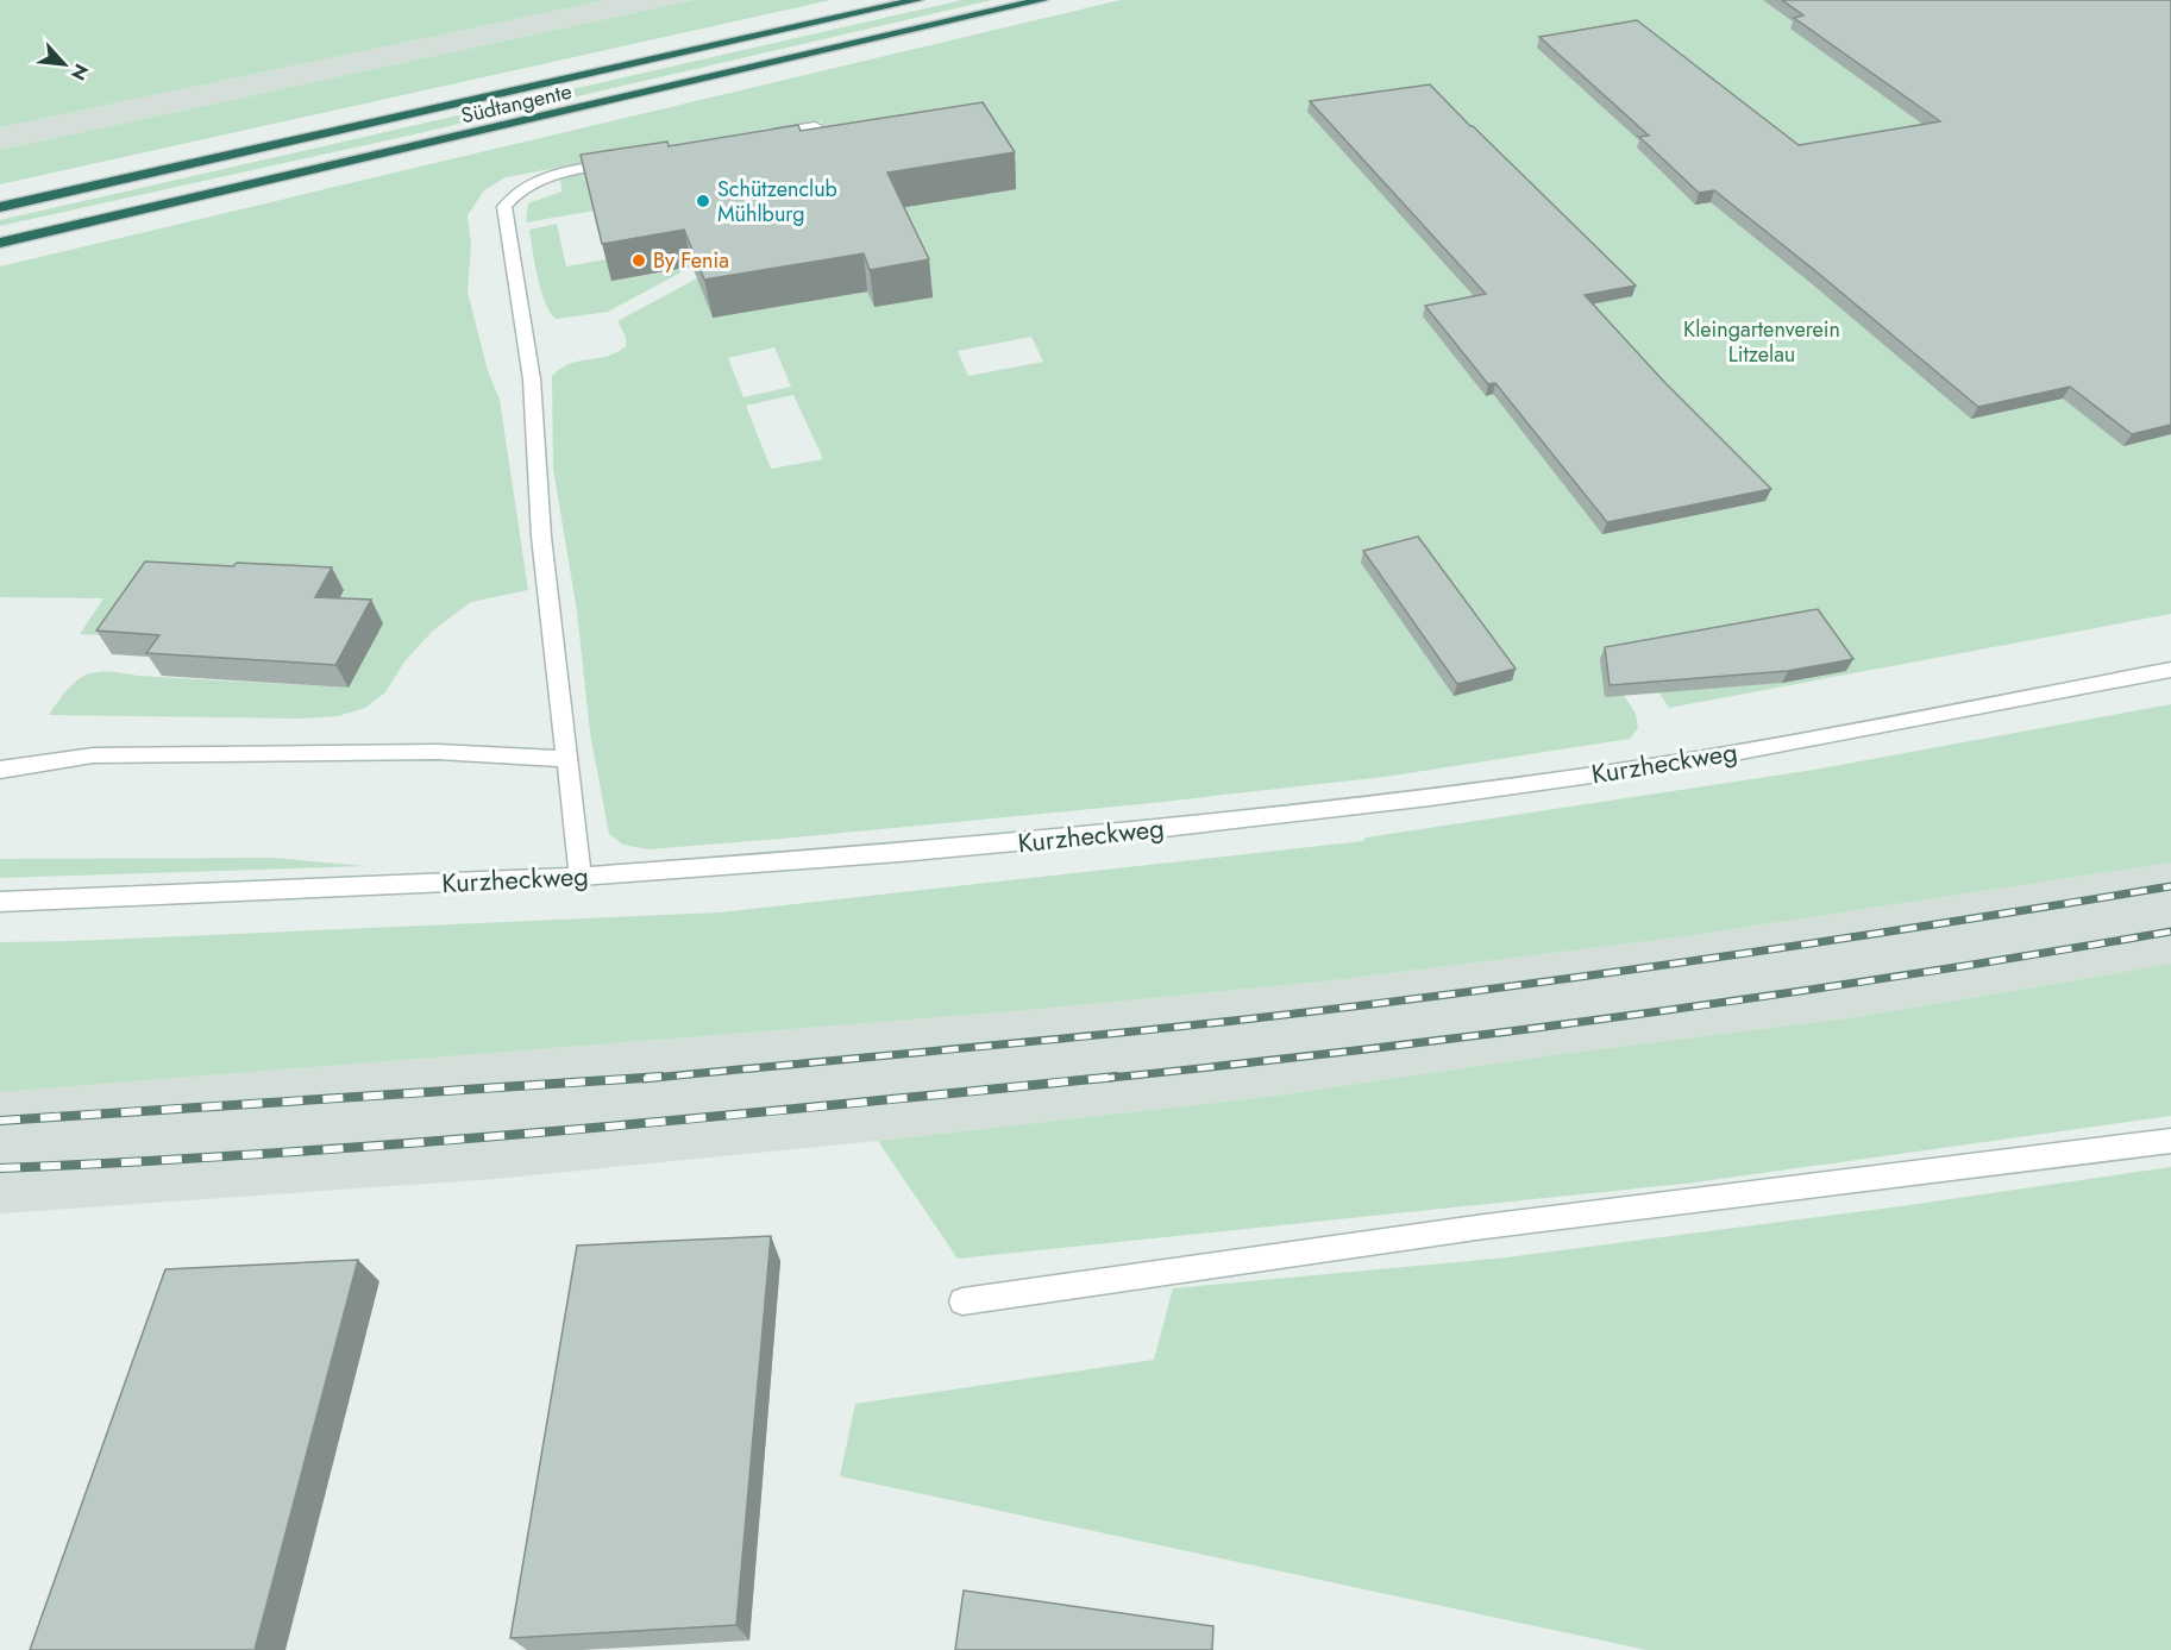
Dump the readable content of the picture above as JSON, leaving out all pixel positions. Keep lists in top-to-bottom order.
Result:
{
  "streets": {
    "highway": ["Südtangente"],
    "street": ["Kurzheckweg"]
  },
  "parks": ["Kleingartenverein Litzelau"],
  "places": ["Schützenclub Mühlburg", "By Fenia"],
  "north": "bottom right"
}
